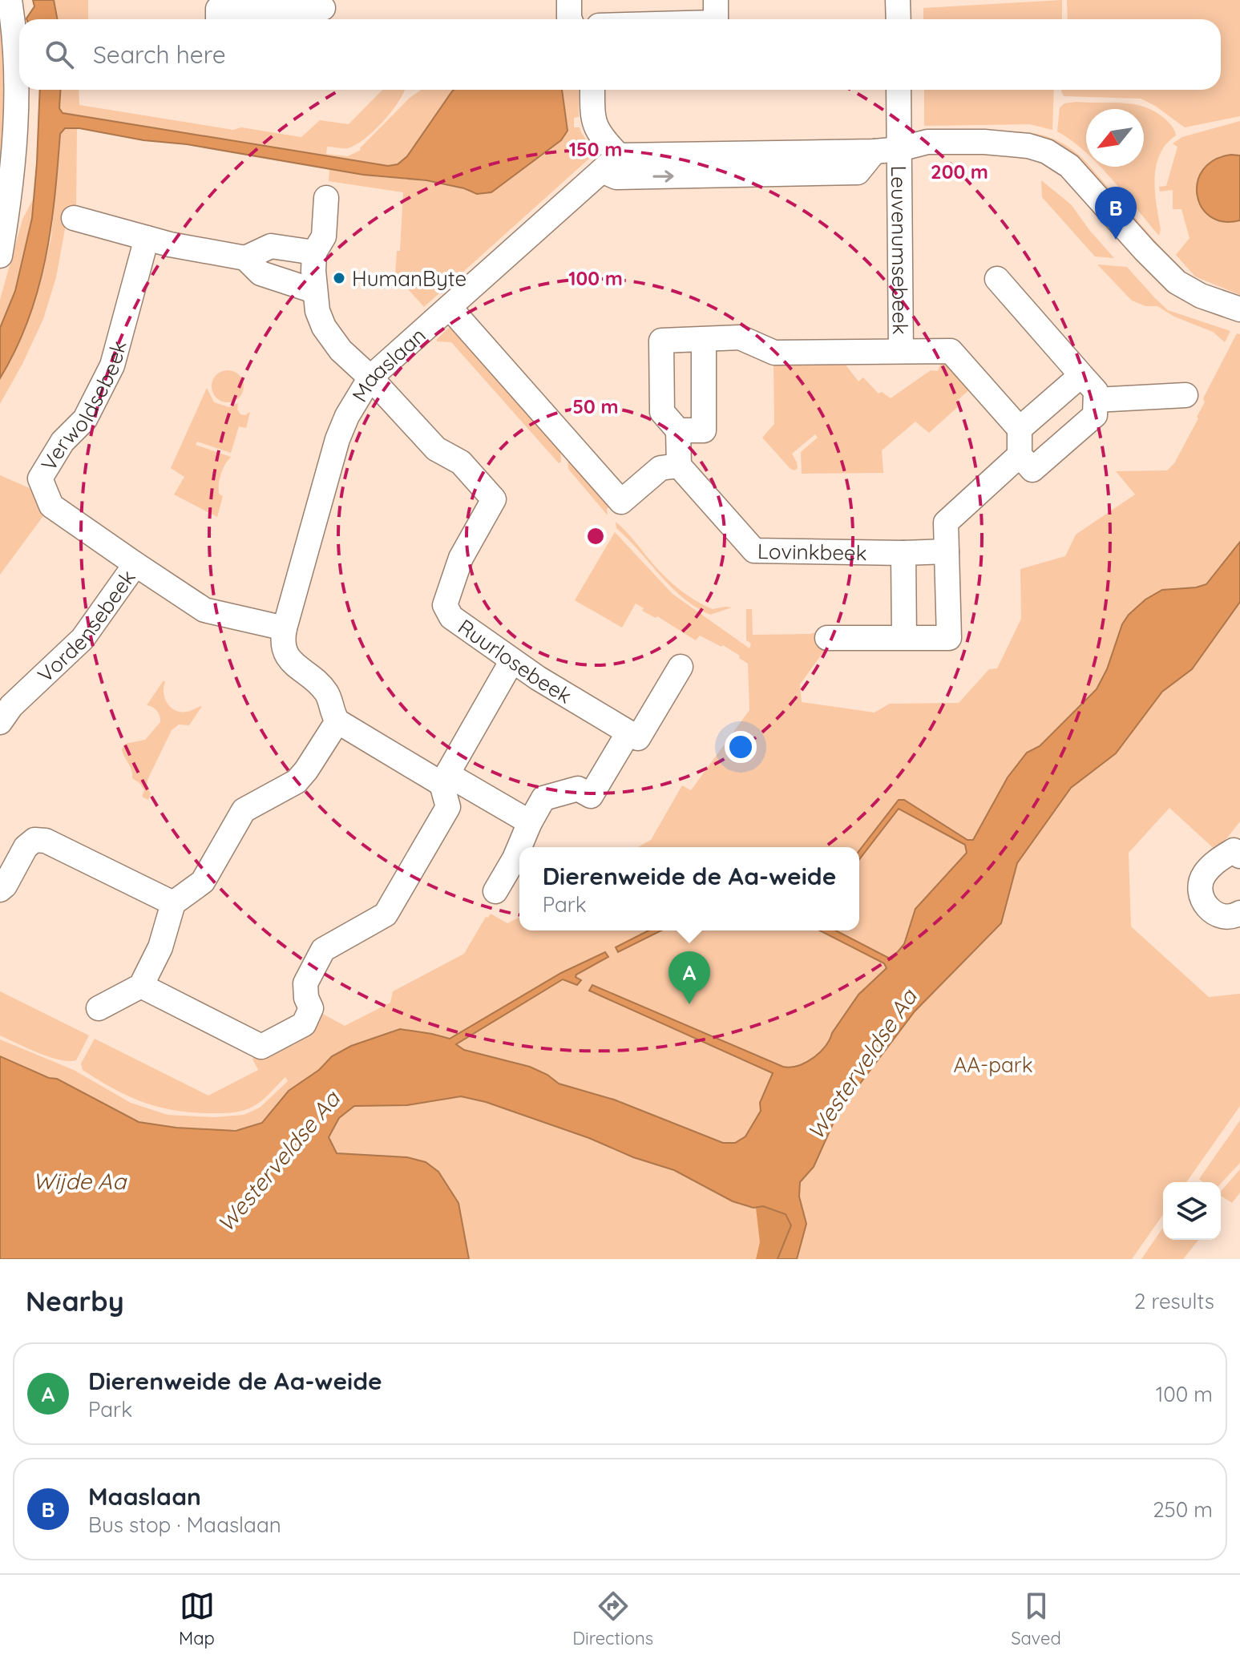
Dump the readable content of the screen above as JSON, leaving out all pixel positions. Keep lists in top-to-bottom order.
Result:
{
  "streets": {
    "street": [
      "Leuvenumsebeek",
      "Maaslaan",
      "Verwoldsebeek",
      "Lovinkbeek",
      "Vordensebeek",
      "Ruurlosebeek"
    ]
  },
  "crossings": [
    ["Maaslaan", "Vordensebeek"],
    ["Maaslaan", "Ruurlosebeek"],
    ["Verwoldsebeek", "Vordensebeek"]
  ],
  "water": ["Westerveldse Aa", "Wijde Aa"],
  "parks": ["AA-park"],
  "places": ["HumanByte"],
  "north": "bottom left",
  "page": {
    "search": "Search here",
    "pins": ["B", "A"],
    "popup": ["Dierenweide de Aa-weide", "Park"],
    "heading": ["Nearby", "2 results"],
    "list": [
      {
        "mark": "A",
        "name": "Dierenweide de Aa-weide",
        "note": "Park",
        "value": "100 m"
      },
      {
        "mark": "B",
        "name": "Maaslaan",
        "note": "Bus stop · Maaslaan",
        "value": "250 m"
      }
    ],
    "nav": ["Map", "Directions", "Saved"]
  },
  "rings": [
    "150 m",
    "200 m",
    "100 m",
    "50 m"
  ]
}
